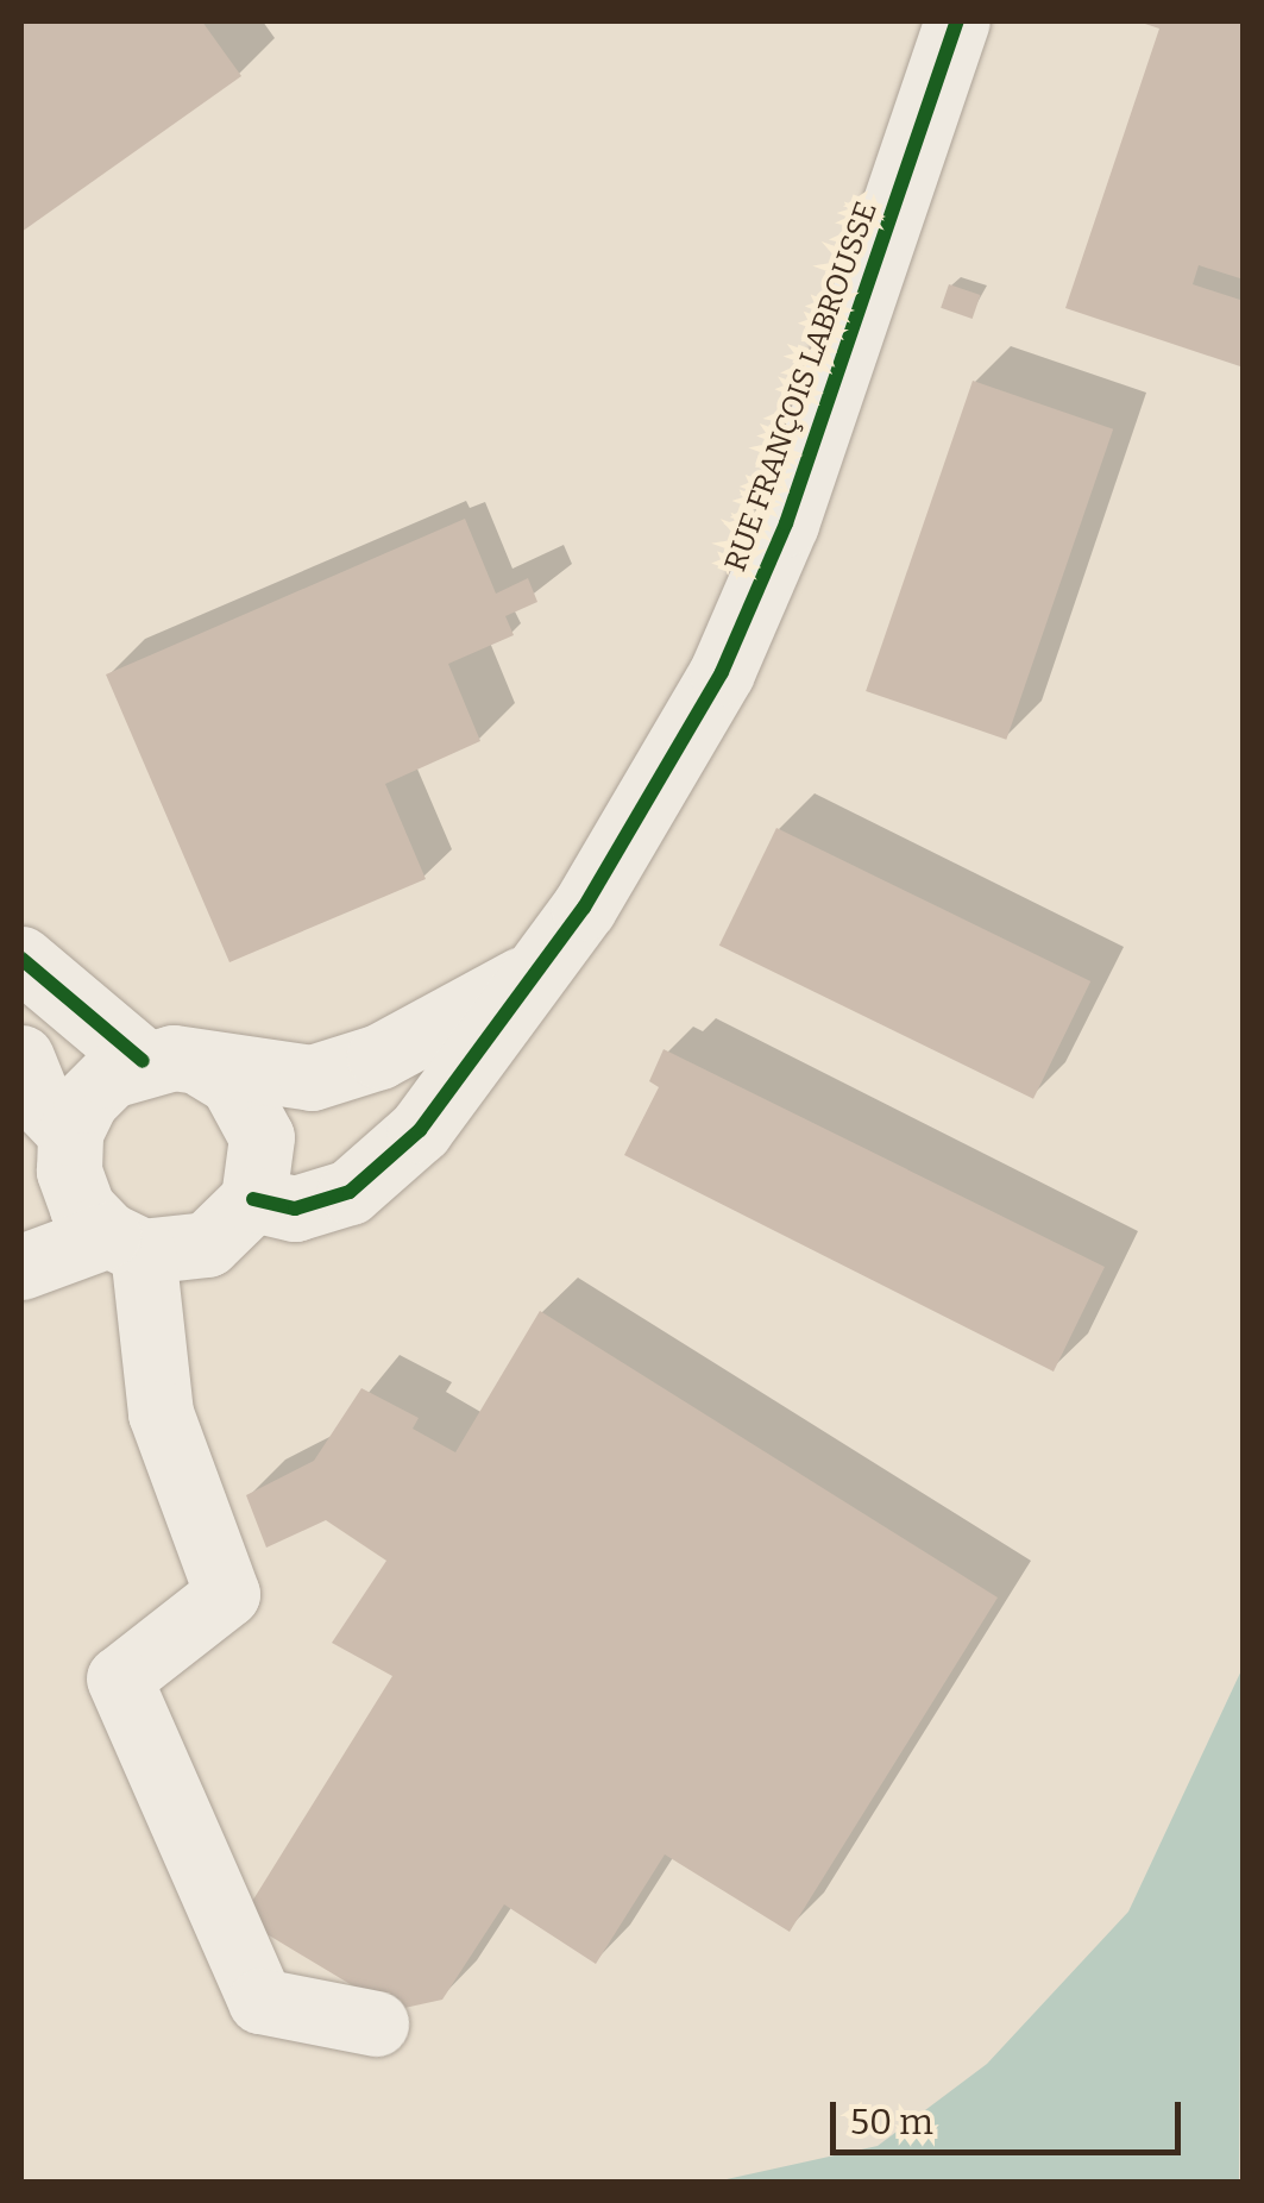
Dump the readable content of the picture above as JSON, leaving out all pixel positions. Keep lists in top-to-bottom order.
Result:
{
  "streets": {
    "street": ["RUE FRANÇOIS LABROUSSE"]
  },
  "scale_bar": "50 m"
}
